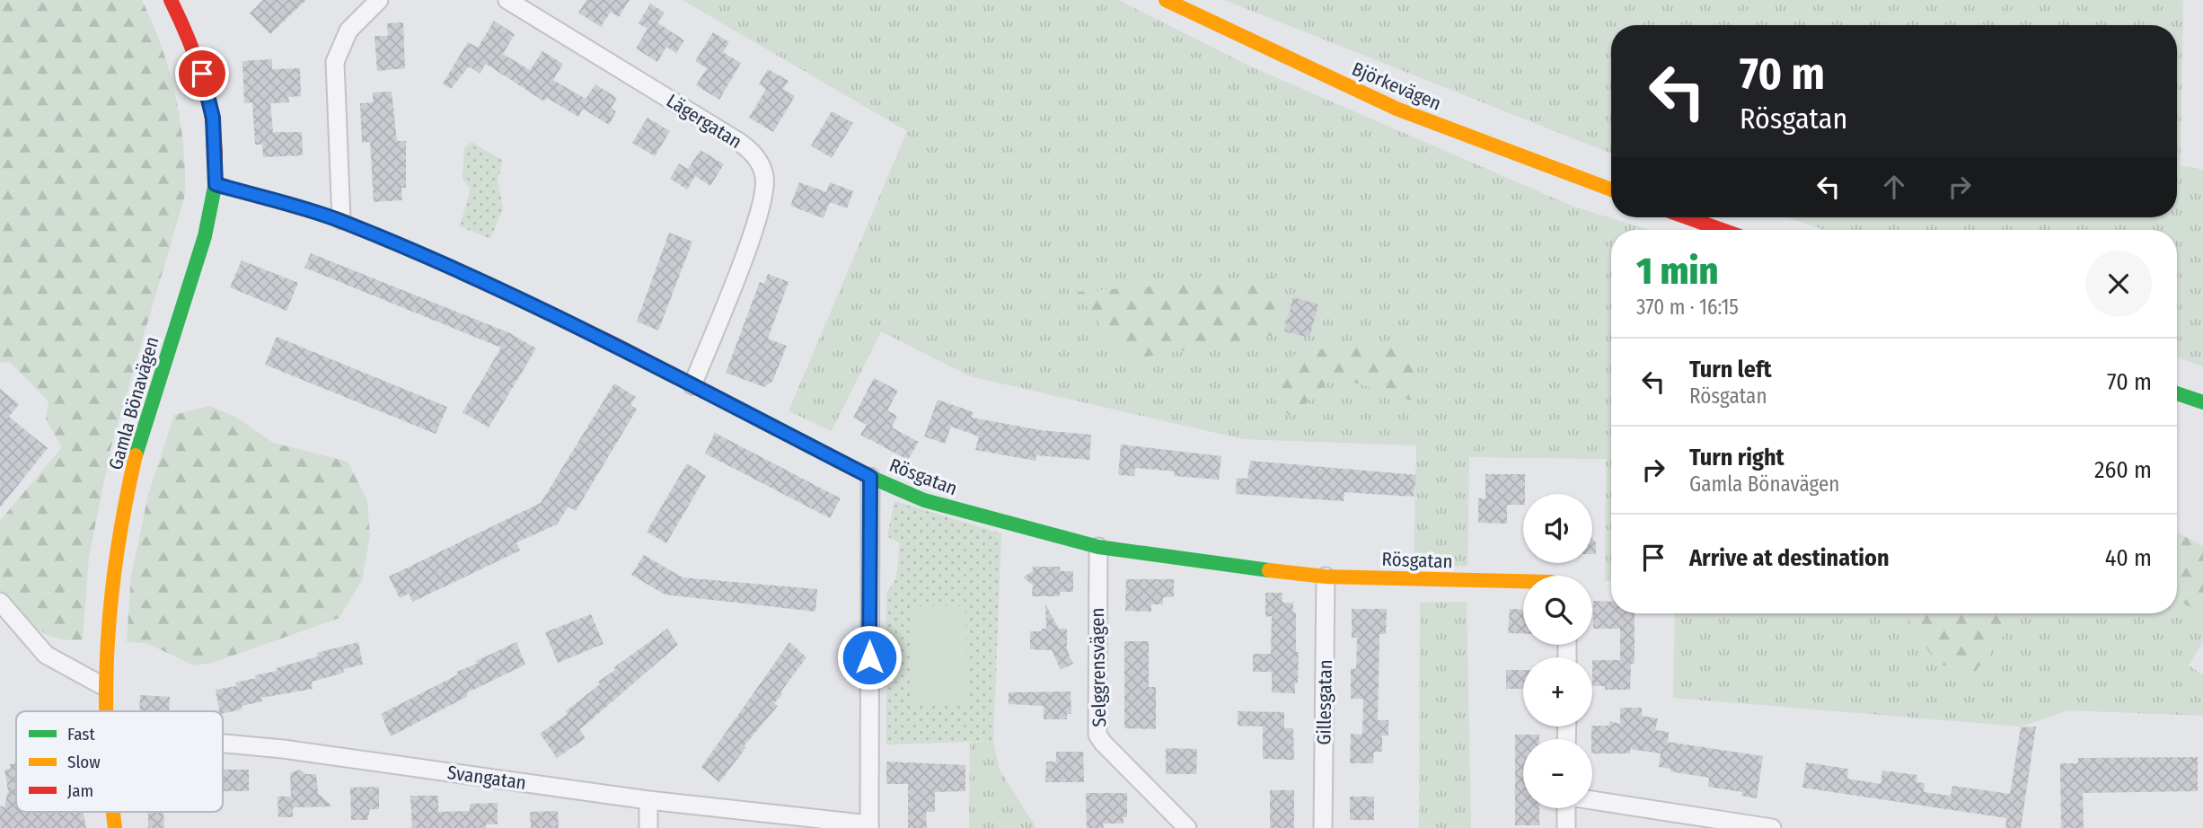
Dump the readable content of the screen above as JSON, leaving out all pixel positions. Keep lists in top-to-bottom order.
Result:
{
  "streets": {
    "street": [
      "Björkevägen",
      "Lägergatan",
      "Gamla Bönavägen",
      "Rösgatan",
      "Selggrensvägen",
      "Gillesgatan",
      "Svangatan"
    ]
  },
  "crossings": [
    ["Lägergatan", "Rösgatan"],
    ["Gamla Bönavägen", "Rösgatan"],
    ["Rösgatan", "Selggrensvägen"],
    ["Rösgatan", "Gillesgatan"]
  ],
  "legend": ["Fast", "Slow", "Jam"],
  "page": {
    "turn": ["70 m", "Rösgatan"],
    "heading": ["1 min", "370 m · 16:15"],
    "list": [
      {
        "name": "Turn left",
        "note": "Rösgatan",
        "value": "70 m"
      },
      {
        "name": "Turn right",
        "note": "Gamla Bönavägen",
        "value": "260 m"
      },
      {
        "name": "Arrive at destination",
        "value": "40 m"
      }
    ],
    "map_buttons": ["+", "−"]
  }
}
